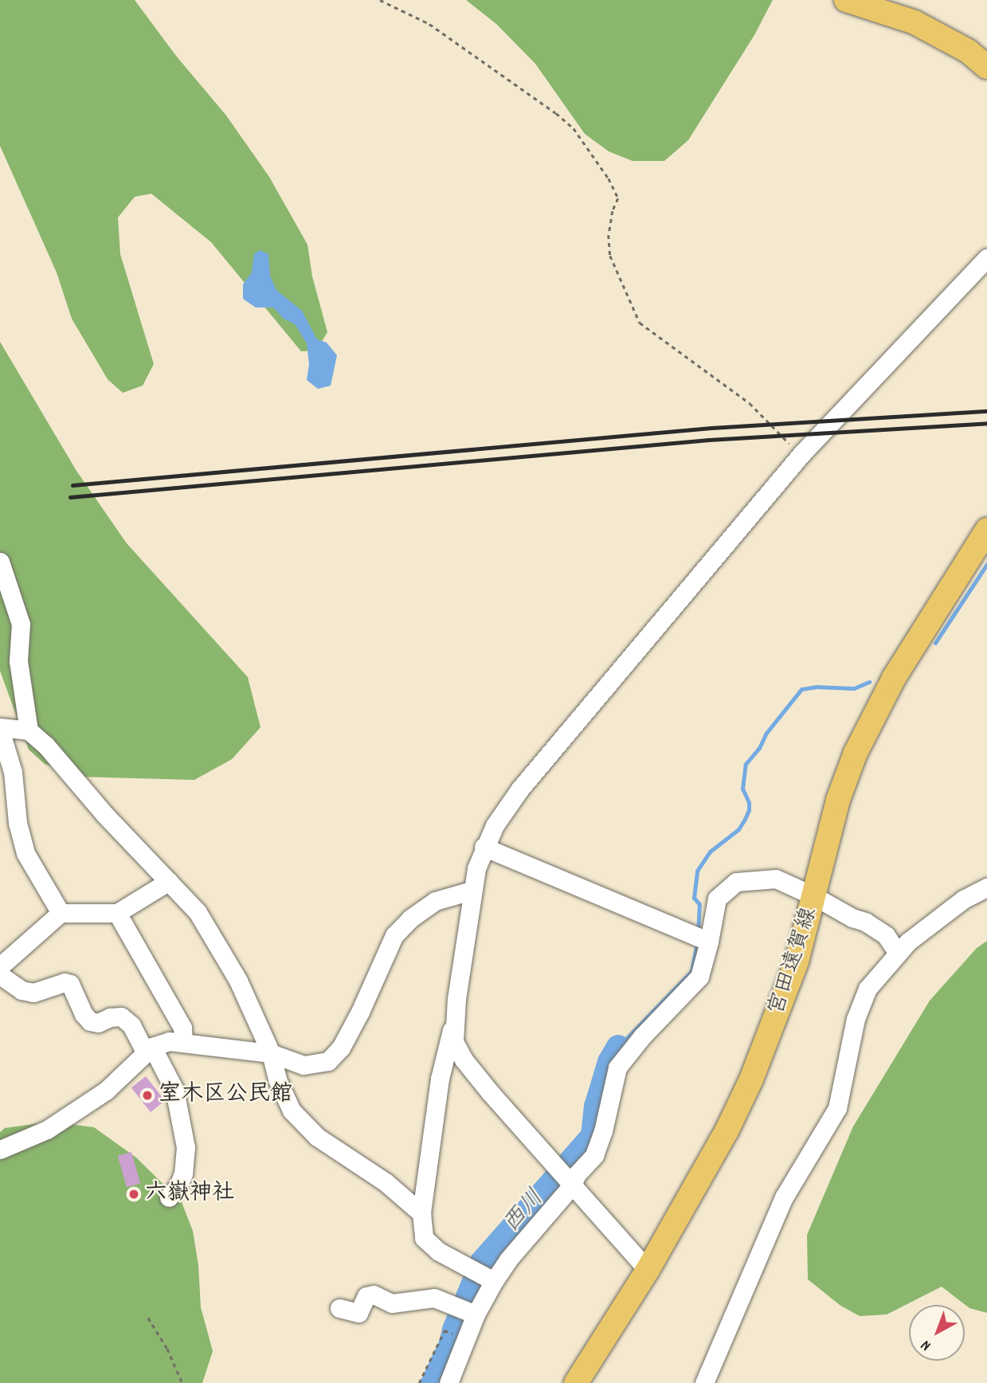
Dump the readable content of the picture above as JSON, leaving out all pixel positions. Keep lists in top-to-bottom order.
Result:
{
  "streets": {
    "main road": ["宮田遠賀線"]
  },
  "water": ["西川"],
  "places": ["室木区公民館", "六嶽神社"],
  "north": "bottom left"
}
